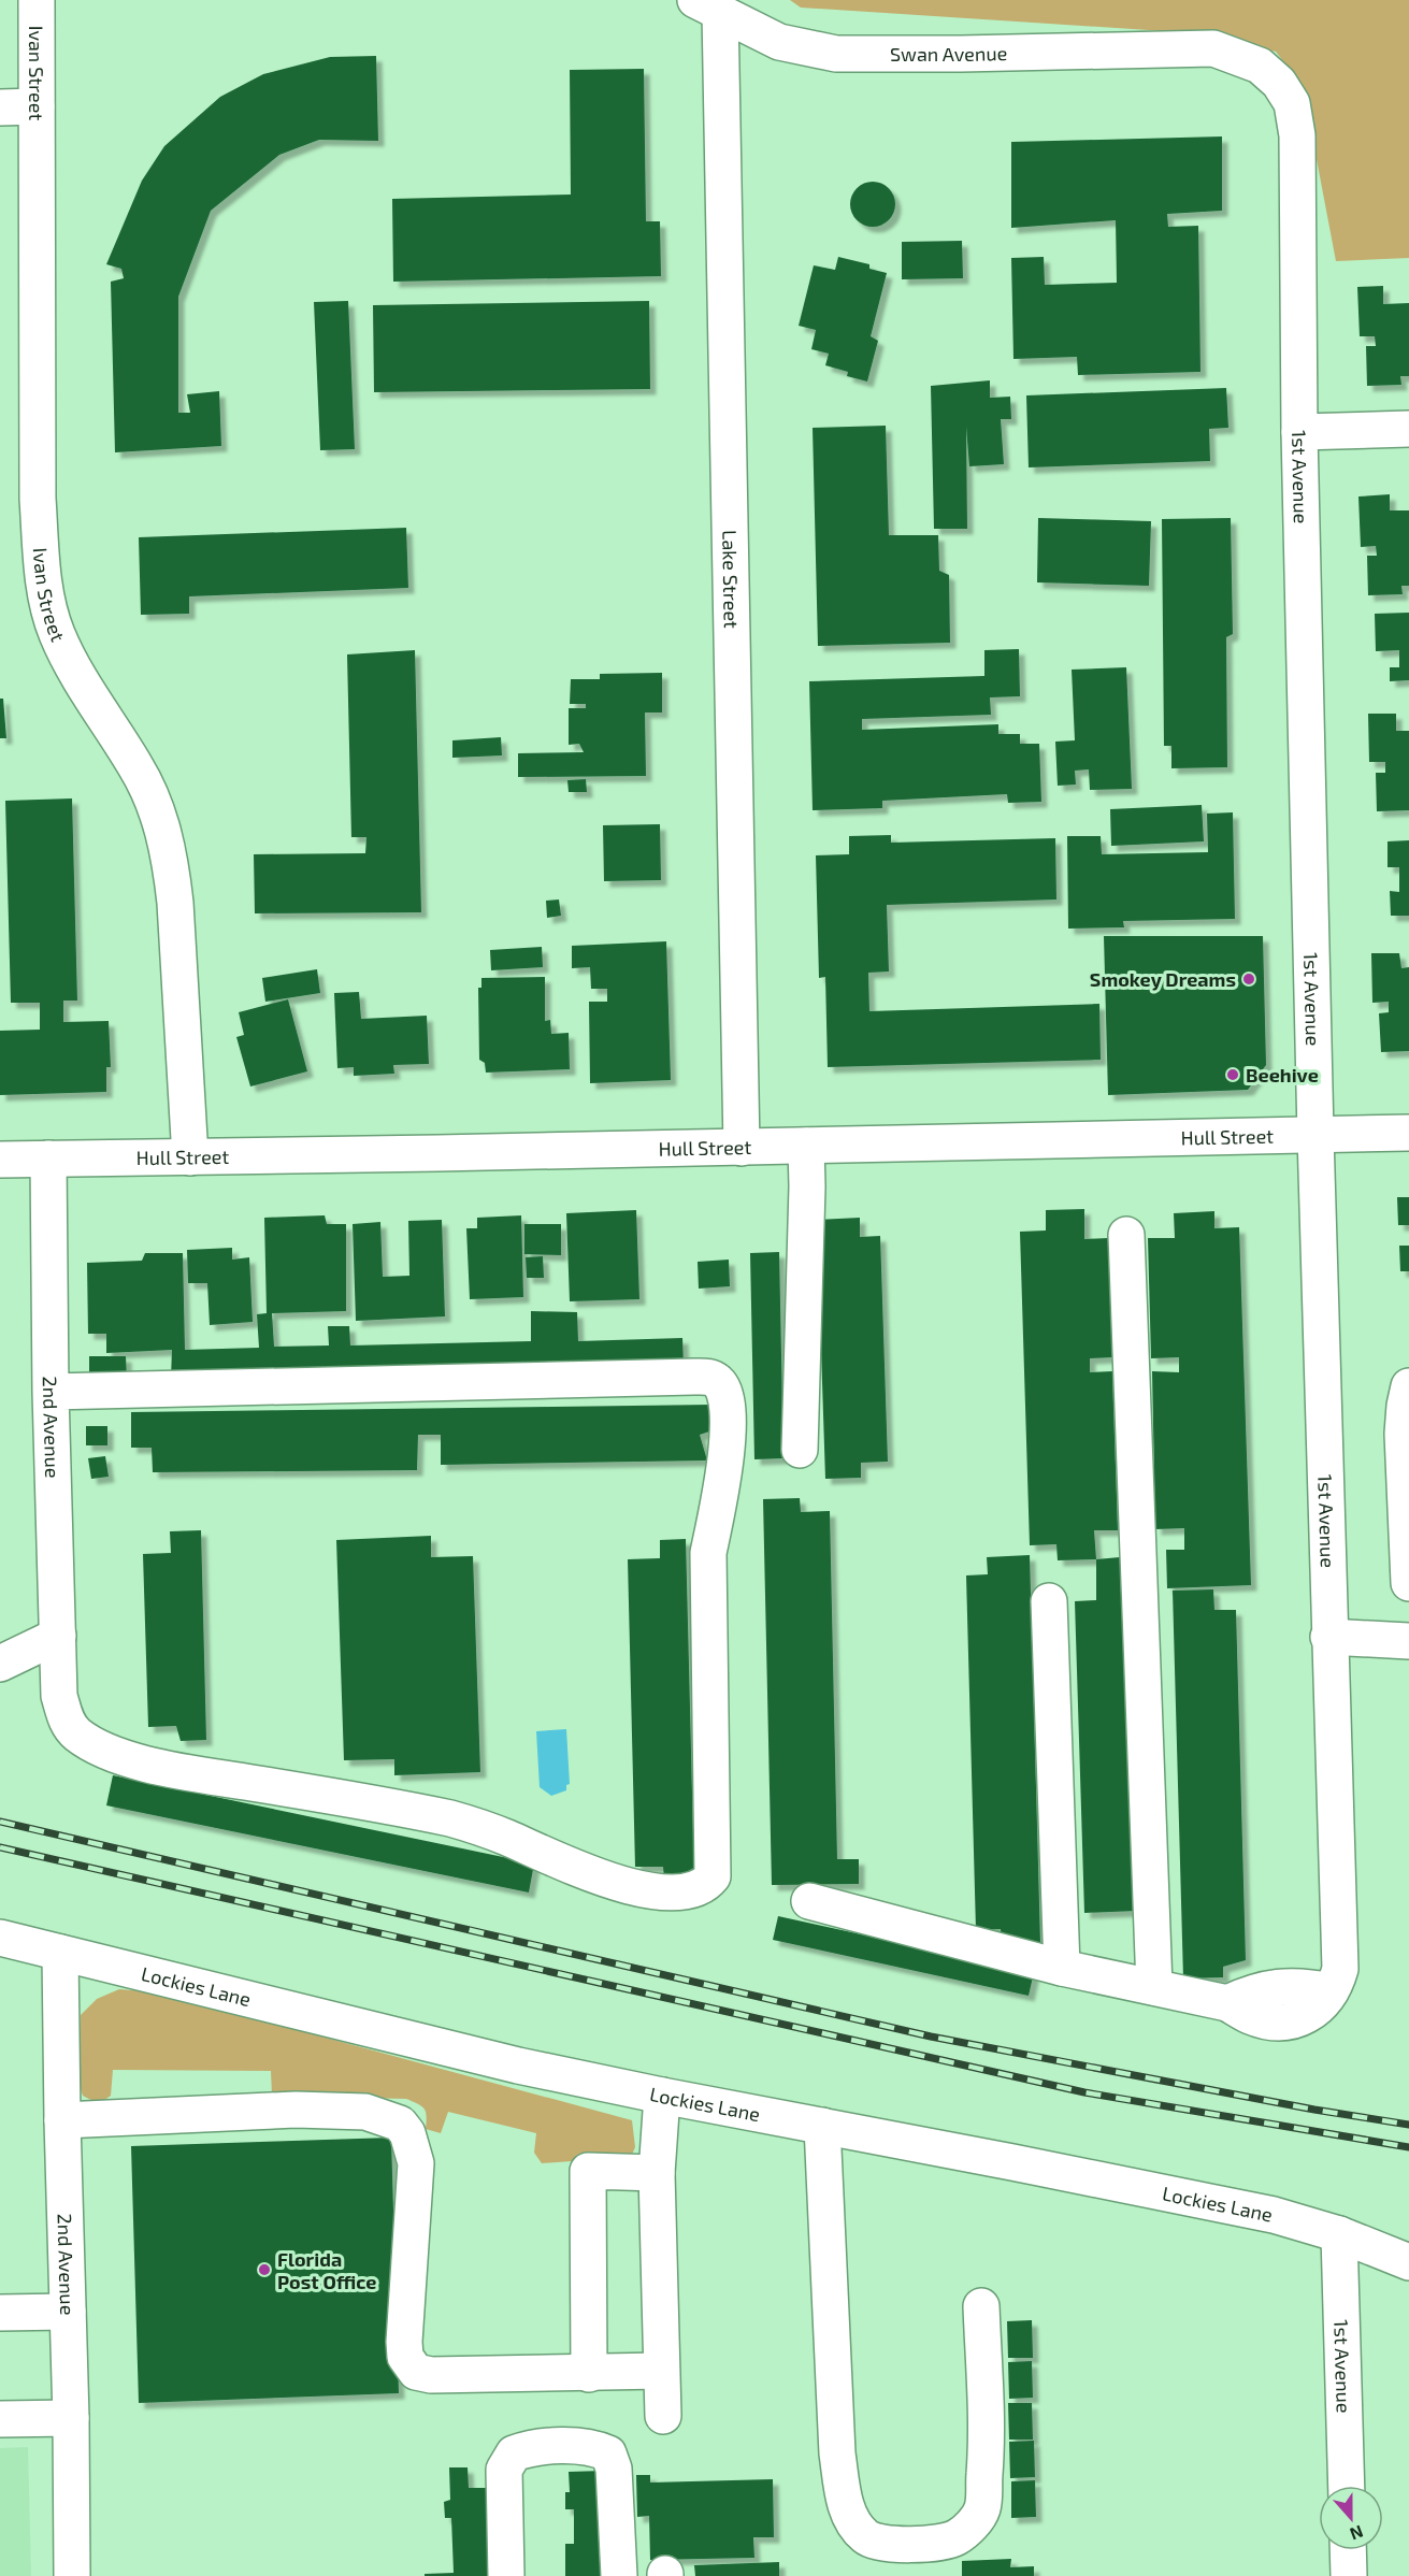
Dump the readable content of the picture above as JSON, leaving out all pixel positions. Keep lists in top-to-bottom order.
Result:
{
  "streets": {
    "street": [
      "Swan Avenue",
      "Ivan Street",
      "1st Avenue",
      "Lake Street",
      "Hull Street",
      "2nd Avenue",
      "Lockies Lane"
    ]
  },
  "crossings": [
    ["Swan Avenue", "1st Avenue"],
    ["Swan Avenue", "Lake Street"],
    ["Ivan Street", "Hull Street"],
    ["1st Avenue", "Hull Street"],
    ["1st Avenue", "Lockies Lane"],
    ["Lake Street", "Hull Street"],
    ["Hull Street", "2nd Avenue"],
    ["2nd Avenue", "Lockies Lane"]
  ],
  "places": ["Smokey Dreams", "Beehive", "Florida Post Office"],
  "north": "bottom"
}
